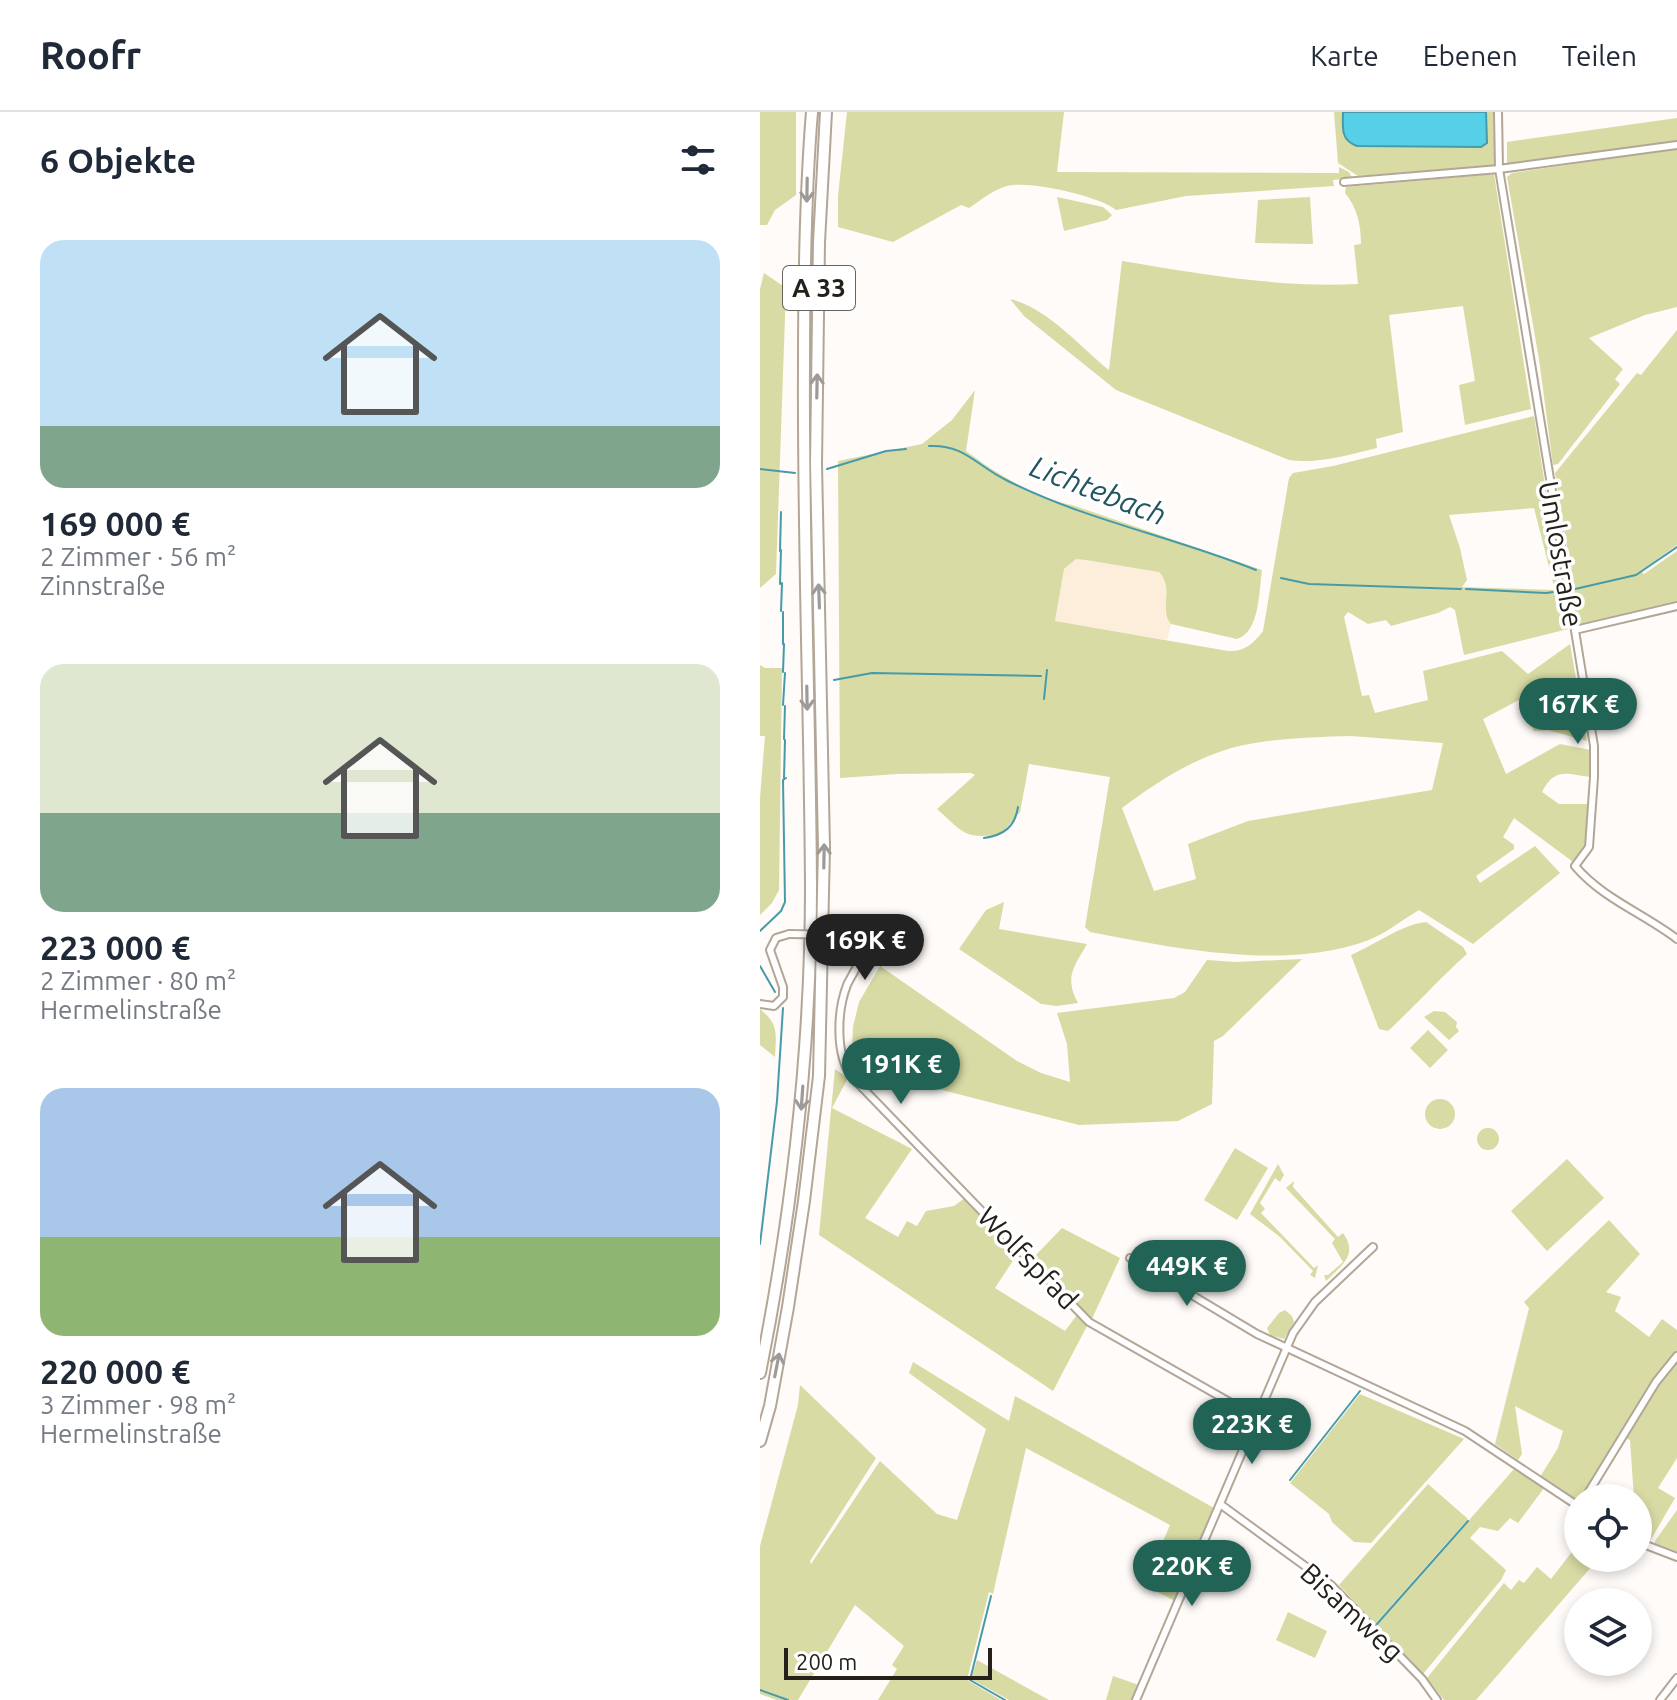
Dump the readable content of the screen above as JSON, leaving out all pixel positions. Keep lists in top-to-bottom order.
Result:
{
  "streets": {
    "highway": ["A 33"],
    "street": ["Umlostraße", "Wolfspfad", "Bisamweg"]
  },
  "water": ["Lichtebach"],
  "scale_bar": "200 m",
  "page": {
    "header": "Roofr",
    "nav": ["Karte", "Ebenen", "Teilen"],
    "heading": "6 Objekte",
    "list": [
      {
        "name": "169 000 €",
        "note": "2 Zimmer · 56 m² · Zinnstraße"
      },
      {
        "name": "223 000 €",
        "note": "2 Zimmer · 80 m² · Hermelinstraße"
      },
      {
        "name": "220 000 €",
        "note": "3 Zimmer · 98 m² · Hermelinstraße"
      }
    ],
    "price": [
      "167K €",
      "169K €",
      "191K €",
      "449K €",
      "223K €",
      "220K €"
    ],
    "scale": "200 m"
  }
}
